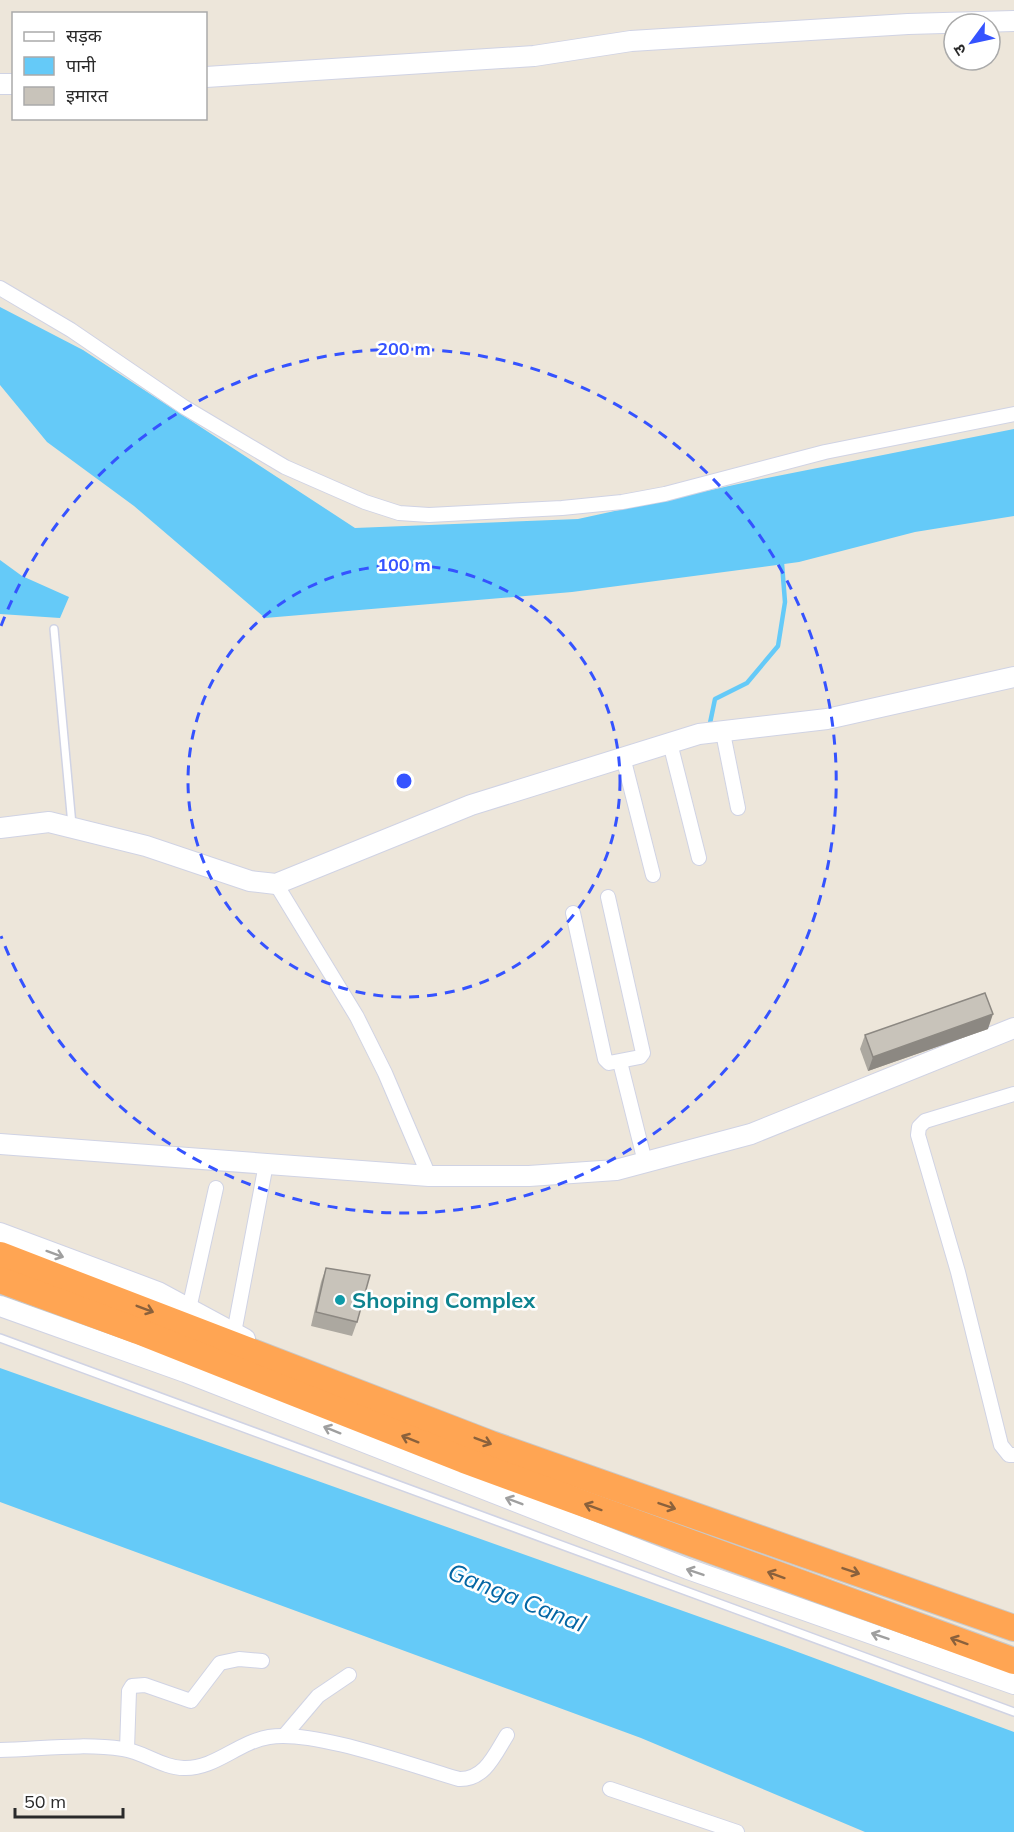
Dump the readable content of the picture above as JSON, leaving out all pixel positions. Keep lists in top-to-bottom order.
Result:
{
  "water": ["Ganga Canal"],
  "places": ["Shoping Complex"],
  "legend": ["सड़क", "पानी", "इमारत"],
  "scale_bar": "50 m",
  "north": "bottom left",
  "rings": ["200 m", "100 m"]
}
